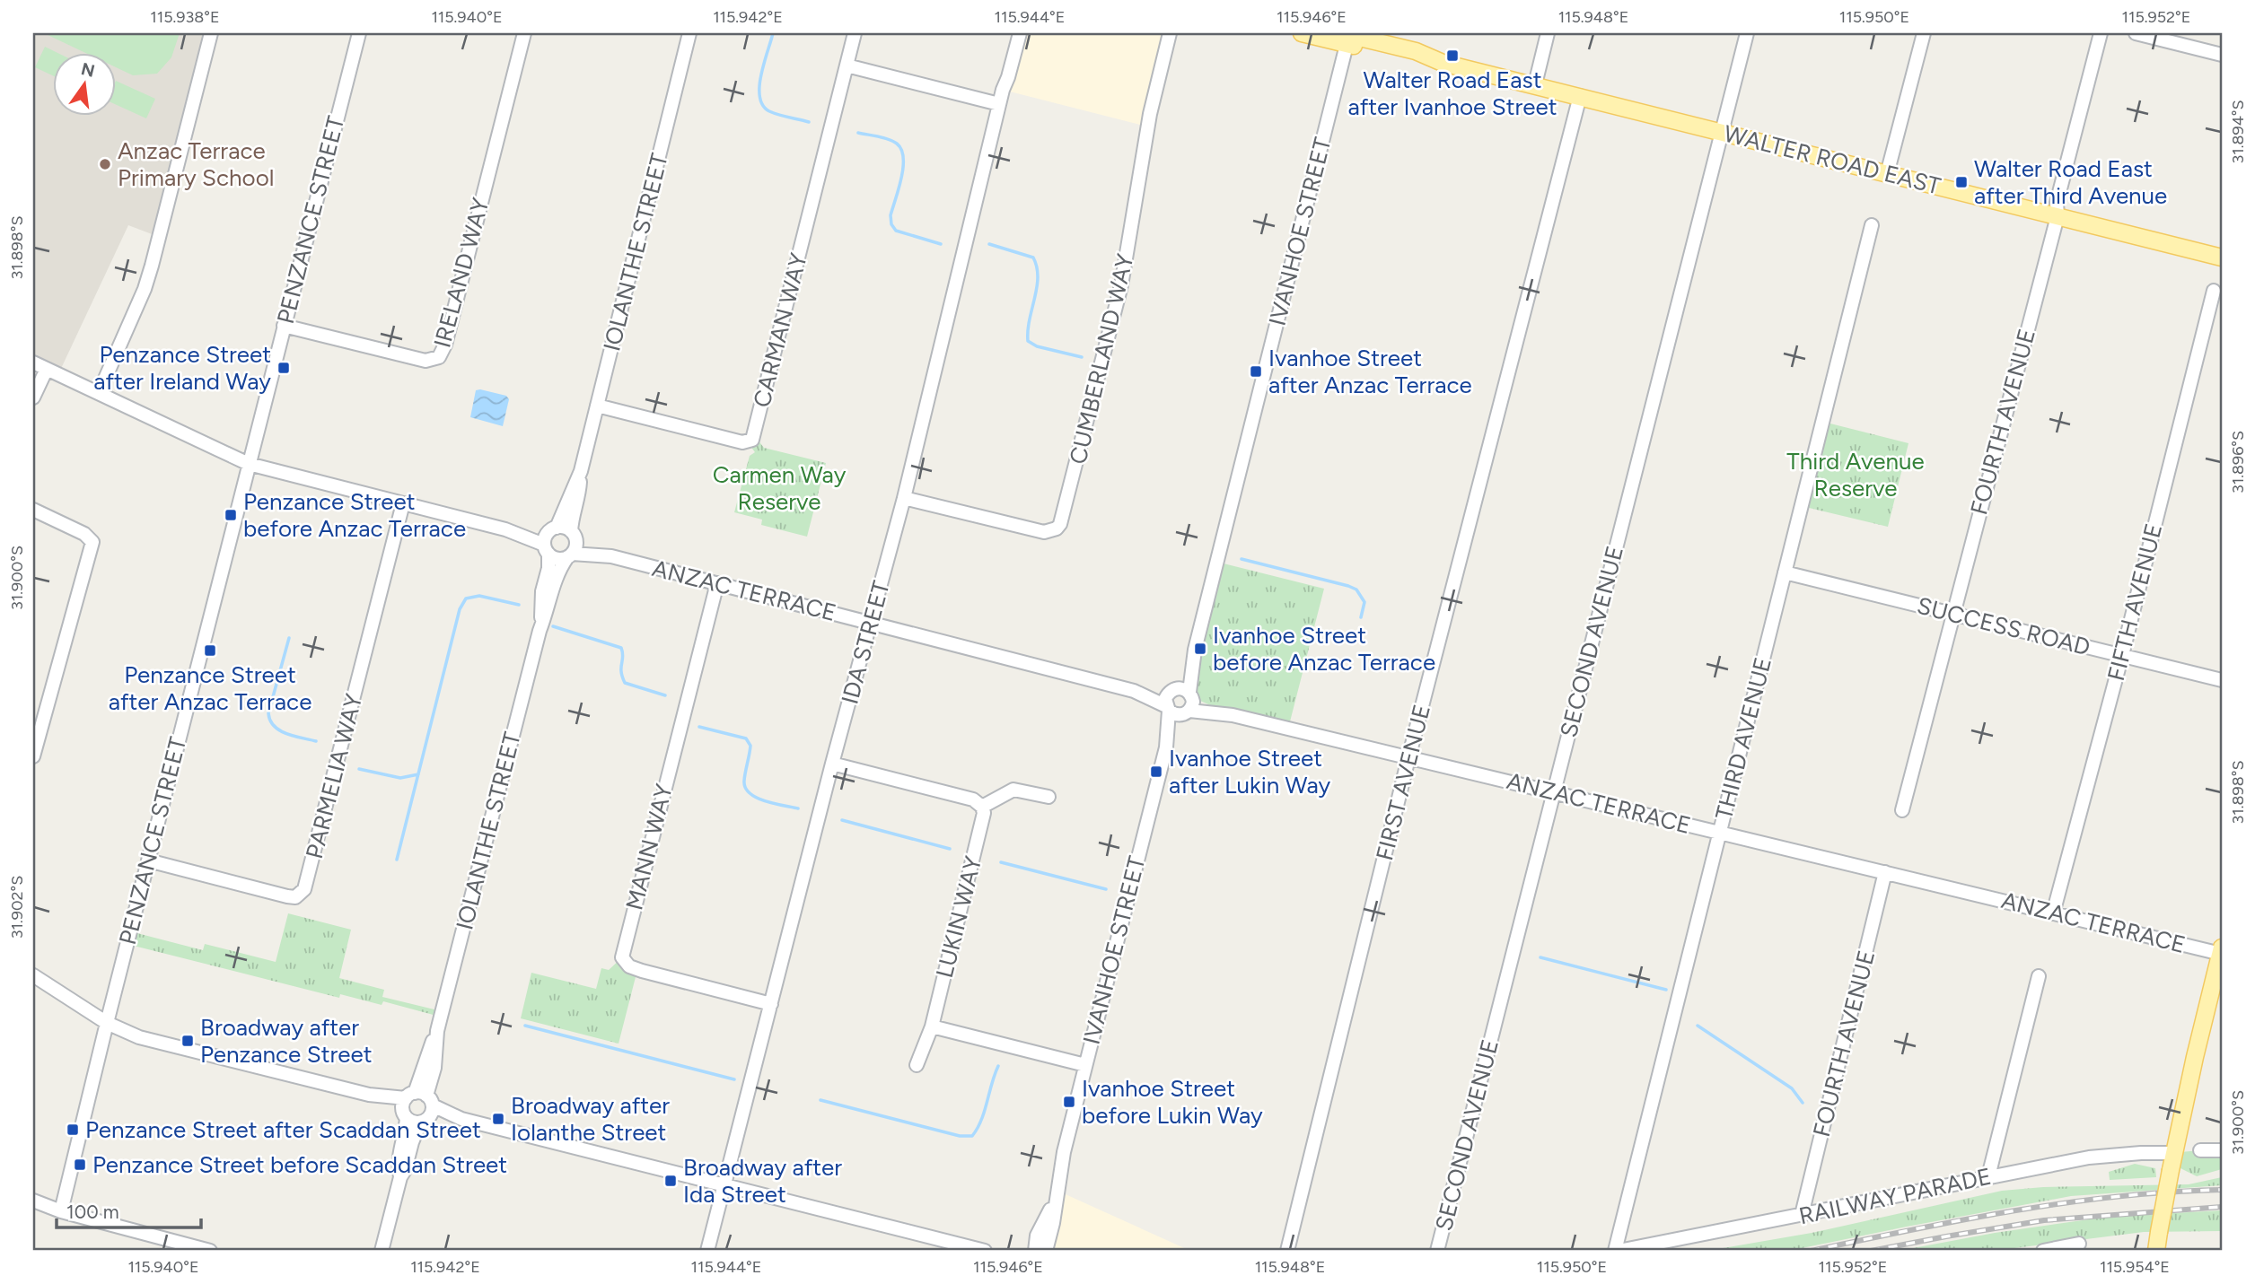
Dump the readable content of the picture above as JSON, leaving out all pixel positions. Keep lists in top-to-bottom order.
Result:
{
  "streets": {
    "main road": ["WALTER ROAD EAST"],
    "street": [
      "PENZANCE STREET",
      "IVANHOE STREET",
      "IOLANTHE STREET",
      "IRELAND WAY",
      "CARMAN WAY",
      "CUMBERLAND WAY",
      "FOURTH AVENUE",
      "ANZAC TERRACE",
      "FIFTH AVENUE",
      "SUCCESS ROAD",
      "SECOND AVENUE",
      "IDA STREET",
      "THIRD AVENUE",
      "PARMELIA WAY",
      "FIRST AVENUE",
      "MANN WAY",
      "LUKIN WAY",
      "RAILWAY PARADE"
    ]
  },
  "crossings": [
    ["WALTER ROAD EAST", "IVANHOE STREET"],
    ["WALTER ROAD EAST", "FOURTH AVENUE"],
    ["WALTER ROAD EAST", "SECOND AVENUE"],
    ["WALTER ROAD EAST", "FIRST AVENUE"],
    ["PENZANCE STREET", "IRELAND WAY"],
    ["PENZANCE STREET", "PARMELIA WAY"],
    ["IVANHOE STREET", "ANZAC TERRACE"],
    ["IOLANTHE STREET", "CARMAN WAY"],
    ["IOLANTHE STREET", "ANZAC TERRACE"],
    ["CUMBERLAND WAY", "IDA STREET"],
    ["FOURTH AVENUE", "ANZAC TERRACE"],
    ["FOURTH AVENUE", "SUCCESS ROAD"],
    ["FOURTH AVENUE", "RAILWAY PARADE"],
    ["ANZAC TERRACE", "FIFTH AVENUE"],
    ["ANZAC TERRACE", "SECOND AVENUE"],
    ["ANZAC TERRACE", "IDA STREET"],
    ["ANZAC TERRACE", "THIRD AVENUE"],
    ["ANZAC TERRACE", "FIRST AVENUE"],
    ["ANZAC TERRACE", "MANN WAY"],
    ["FIFTH AVENUE", "SUCCESS ROAD"],
    ["SUCCESS ROAD", "THIRD AVENUE"],
    ["IDA STREET", "MANN WAY"],
    ["THIRD AVENUE", "RAILWAY PARADE"]
  ],
  "parks": ["Third Avenue Reserve", "Carmen Way Reserve"],
  "places": {
    "transit": [
      "Walter Road East after Ivanhoe Street",
      "Walter Road East after Third Avenue",
      "Penzance Street after Ireland Way",
      "Ivanhoe Street after Anzac Terrace",
      "Penzance Street before Anzac Terrace",
      "Ivanhoe Street before Anzac Terrace",
      "Penzance Street after Anzac Terrace",
      "Ivanhoe Street after Lukin Way",
      "Broadway after Penzance Street",
      "Ivanhoe Street before Lukin Way",
      "Broadway after Iolanthe Street",
      "Penzance Street after Scaddan Street",
      "Penzance Street before Scaddan Street",
      "Broadway after Ida Street"
    ],
    "other": ["Anzac Terrace Primary School"]
  },
  "scale_bar": "100 m",
  "north": "top",
  "coordinates": [
    "115.938°E",
    "115.940°E",
    "115.942°E",
    "115.944°E",
    "115.946°E",
    "115.948°E",
    "115.950°E",
    "115.952°E",
    "31.894°S",
    "31.898°S",
    "31.896°S",
    "31.900°S",
    "31.902°S",
    "115.954°E"
  ]
}
